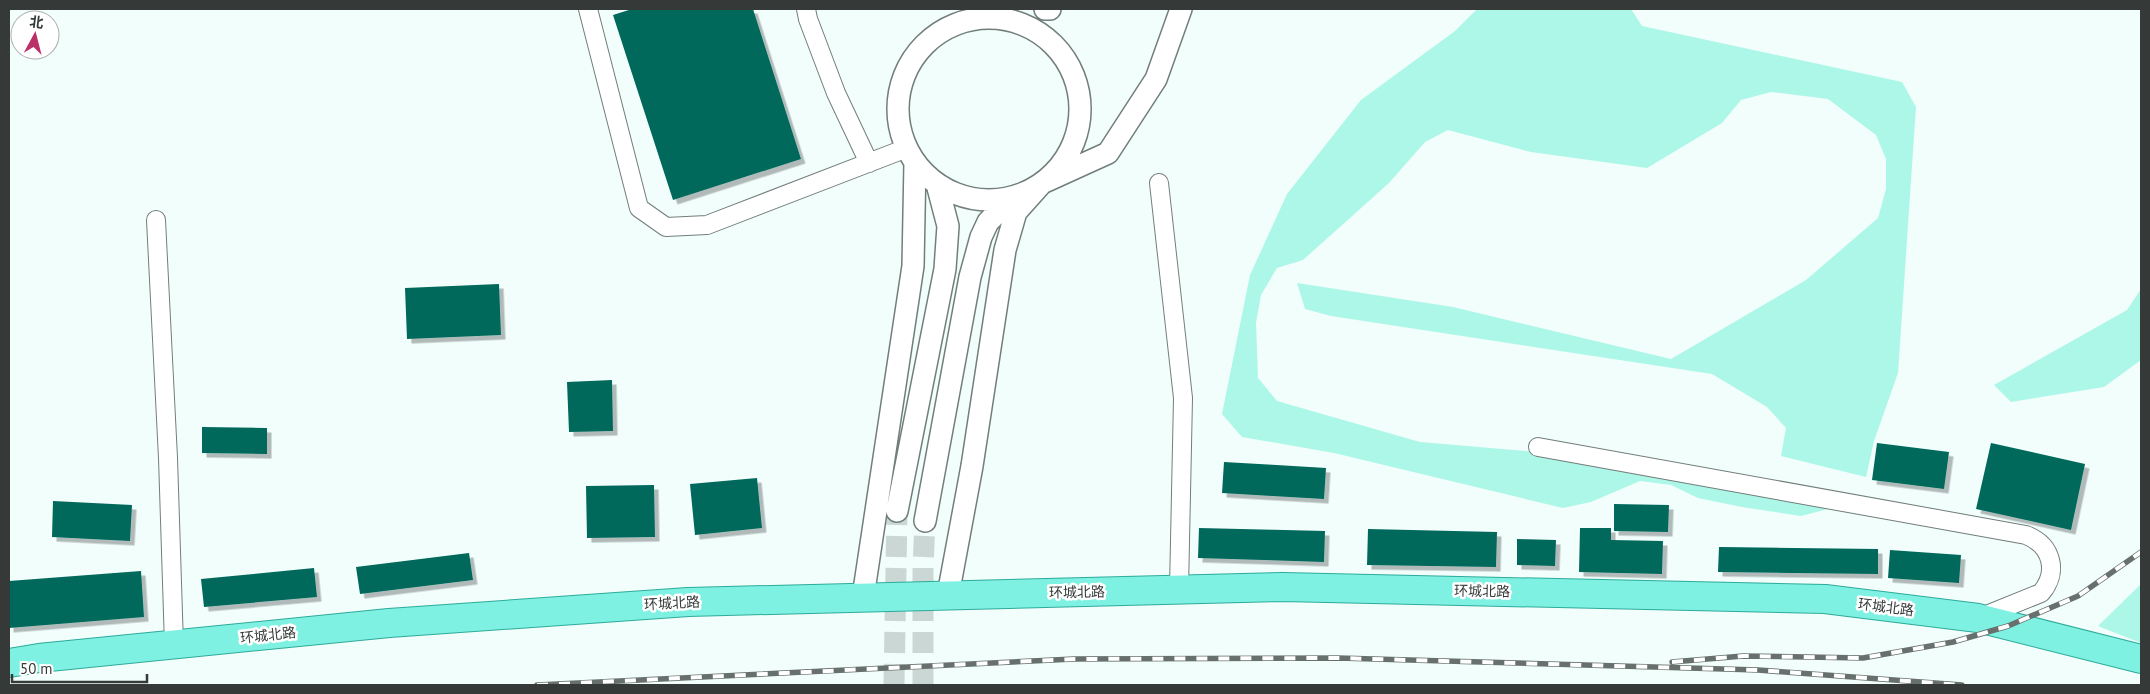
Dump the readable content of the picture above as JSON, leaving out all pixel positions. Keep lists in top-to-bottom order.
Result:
{
  "streets": {
    "main road": ["环城北路"]
  },
  "scale_bar": "50 m",
  "north": "top"
}
